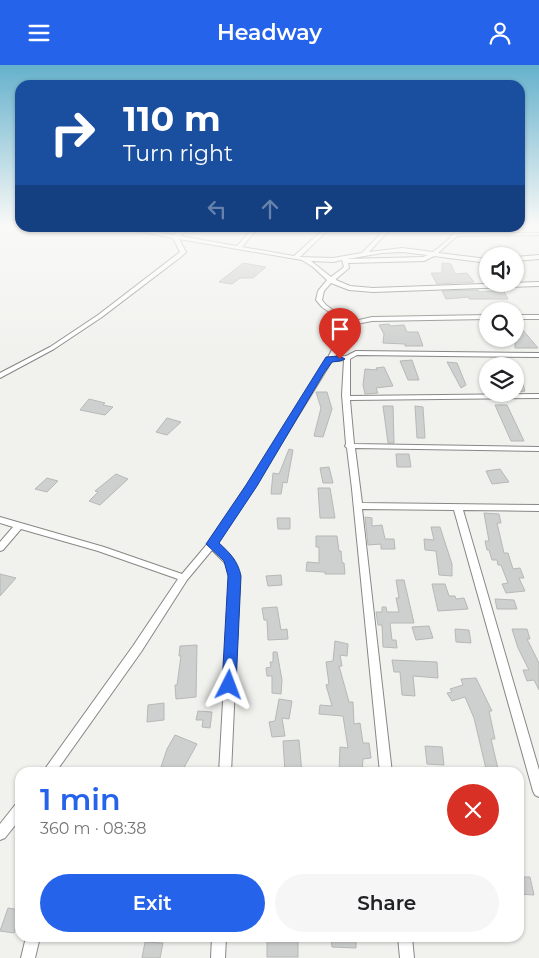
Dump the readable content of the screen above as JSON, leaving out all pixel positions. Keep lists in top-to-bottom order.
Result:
{
  "page": {
    "header": "Headway",
    "turn": ["110 m", "Turn right"],
    "heading": ["1 min", "360 m · 08:38"],
    "buttons": ["Exit", "Share"]
  }
}
